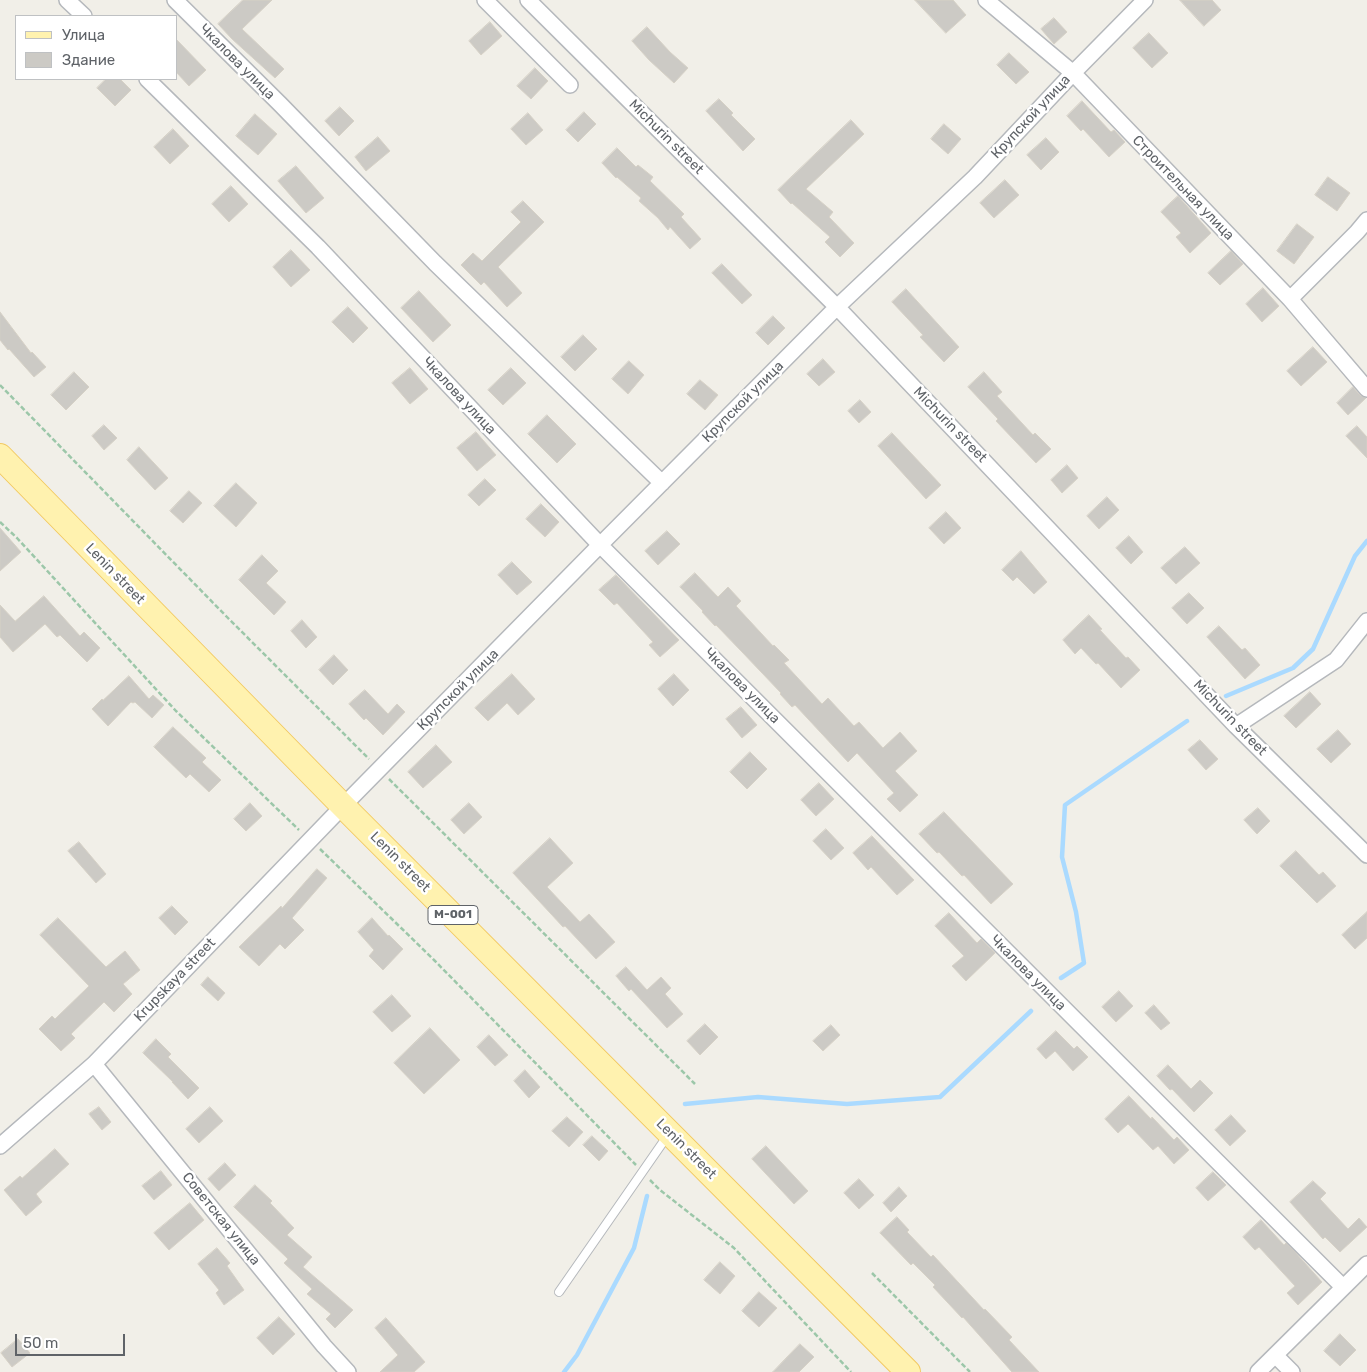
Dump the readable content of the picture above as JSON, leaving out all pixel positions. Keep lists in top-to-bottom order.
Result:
{
  "streets": {
    "main road": ["Lenin street", "М-001"],
    "street": [
      "Чкалова улица",
      "Крупской улица",
      "Michurin street",
      "Строительная улица",
      "Krupskaya street",
      "Советская улица"
    ]
  },
  "crossings": [
    ["Чкалова улица", "Крупской улица"],
    ["Крупской улица", "Michurin street"],
    ["Крупской улица", "Строительная улица"],
    ["Крупской улица", "Lenin street"],
    ["Крупской улица", "Krupskaya street"],
    ["Lenin street", "Krupskaya street"],
    ["Krupskaya street", "Советская улица"]
  ],
  "legend": ["Улица", "Здание"],
  "scale_bar": "50 m"
}
